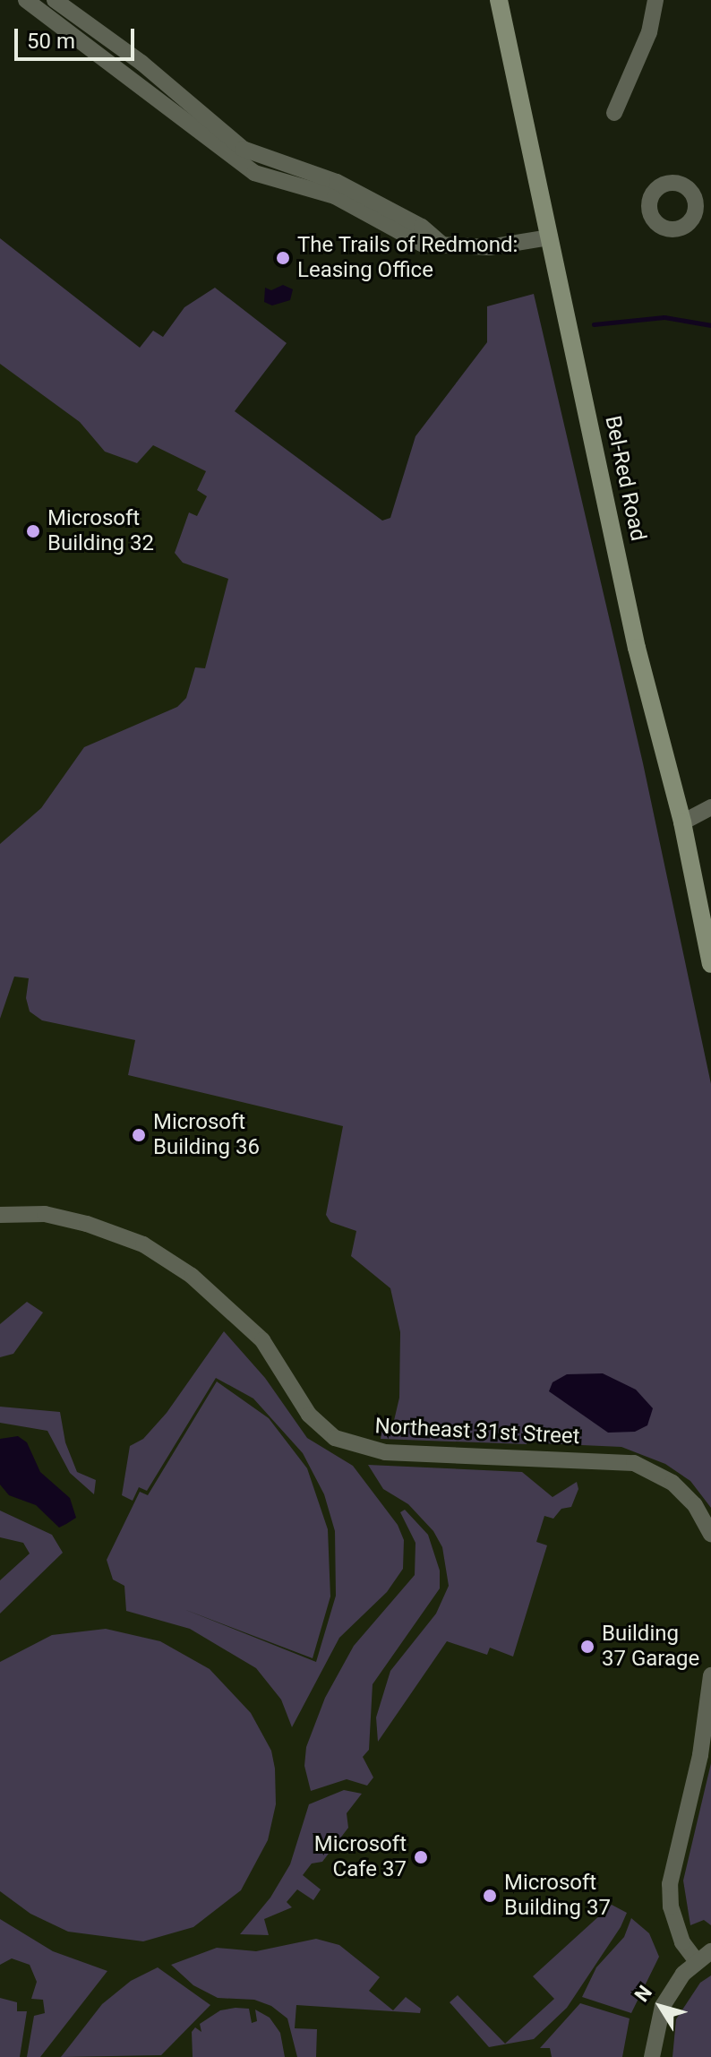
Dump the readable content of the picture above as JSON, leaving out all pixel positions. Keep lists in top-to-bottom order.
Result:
{
  "streets": {
    "main road": ["Bel-Red Road"],
    "street": ["Northeast 31st Street"]
  },
  "places": [
    "The Trails of Redmond: Leasing Office",
    "Microsoft Building 32",
    "Microsoft Building 36",
    "Building 37 Garage",
    "Microsoft Cafe 37",
    "Microsoft Building 37"
  ],
  "scale_bar": "50 m",
  "north": "top left"
}
